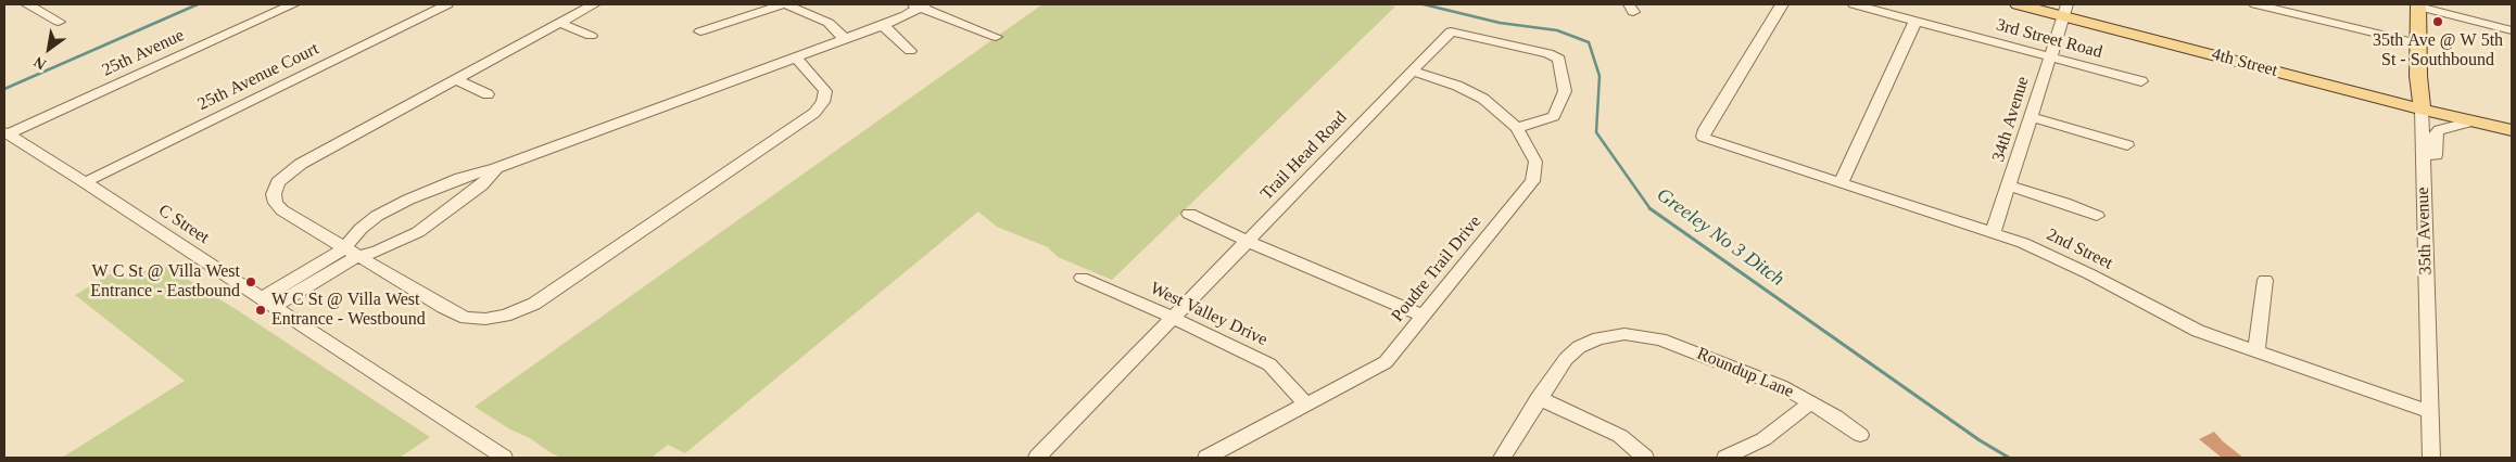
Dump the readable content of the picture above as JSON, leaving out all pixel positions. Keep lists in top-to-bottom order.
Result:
{
  "streets": {
    "main road": ["4th Street", "35th Avenue"],
    "street": [
      "3rd Street Road",
      "25th Avenue",
      "25th Avenue Court",
      "34th Avenue",
      "Trail Head Road",
      "C Street",
      "2nd Street",
      "Poudre Trail Drive",
      "West Valley Drive",
      "Roundup Lane"
    ]
  },
  "crossings": [
    ["3rd Street Road", "34th Avenue"],
    ["25th Avenue", "C Street"],
    ["4th Street", "34th Avenue"],
    ["4th Street", "35th Avenue"],
    ["25th Avenue Court", "C Street"],
    ["34th Avenue", "2nd Street"],
    ["Trail Head Road", "Poudre Trail Drive"],
    ["Trail Head Road", "West Valley Drive"],
    ["35th Avenue", "2nd Street"],
    ["Poudre Trail Drive", "West Valley Drive"]
  ],
  "water": ["Greeley No 3 Ditch"],
  "places": ["35th Ave @ W 5th St - Southbound", "W C St @ Villa West Entrance - Eastbound", "W C St @ Villa West Entrance - Westbound"],
  "north": "bottom left"
}
